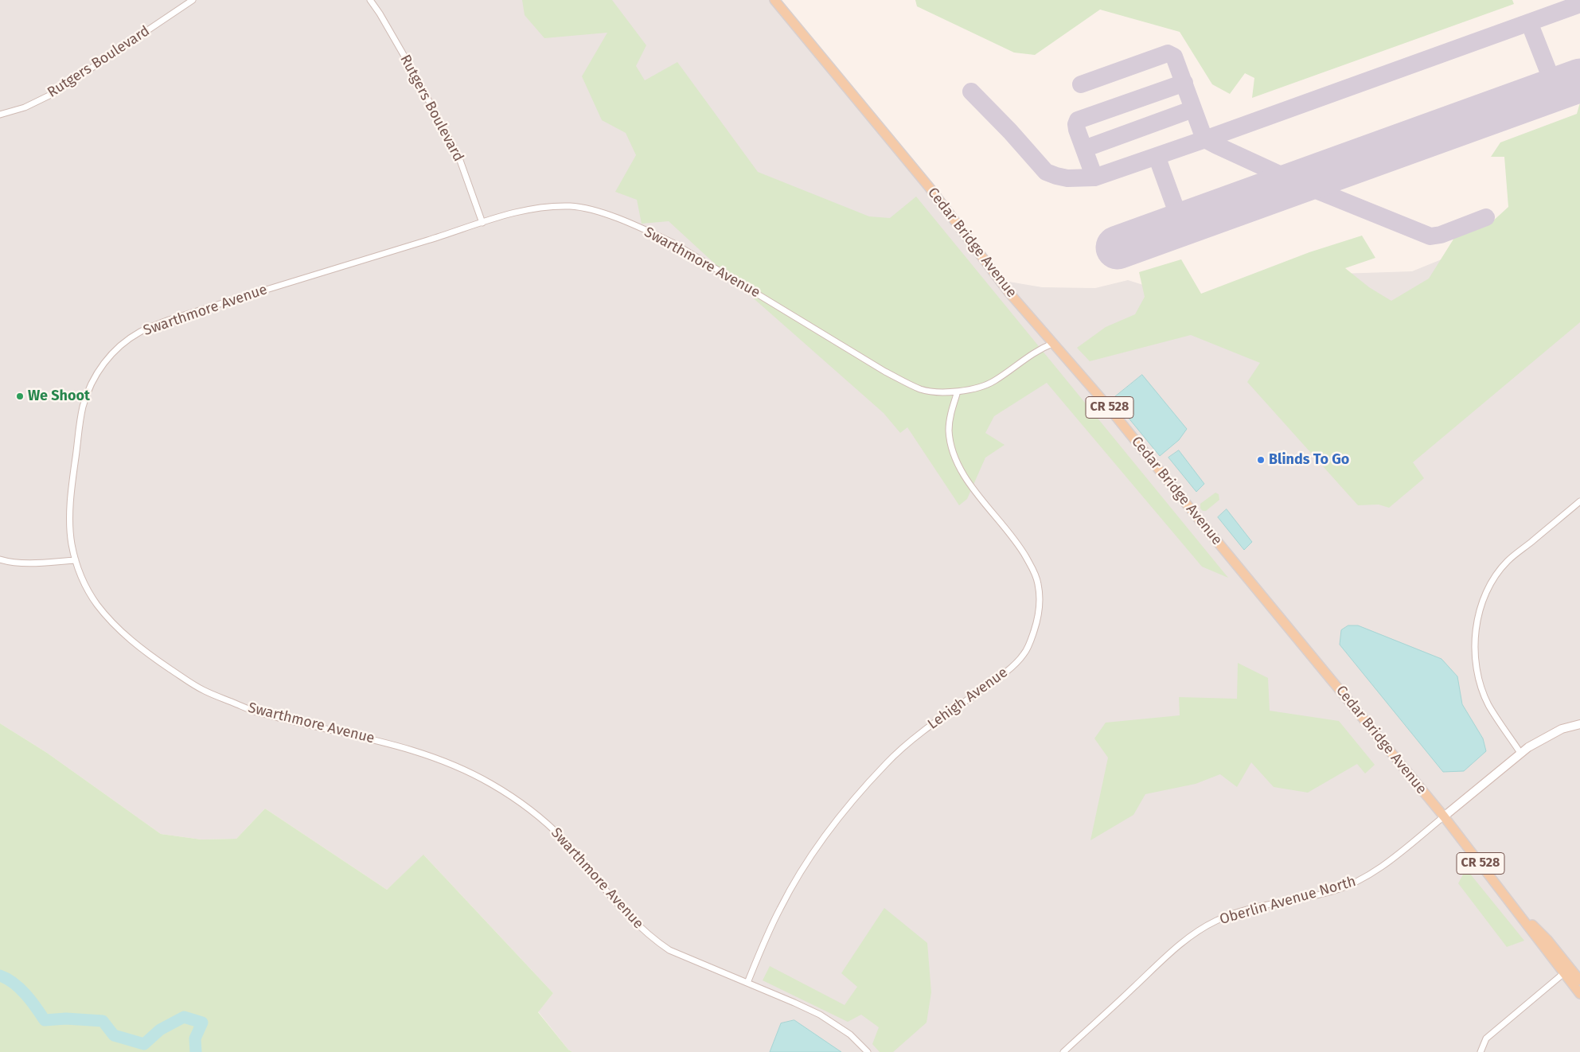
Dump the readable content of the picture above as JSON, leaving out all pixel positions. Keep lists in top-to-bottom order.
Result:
{
  "streets": {
    "main road": ["Cedar Bridge Avenue", "CR 528"],
    "street": [
      "Rutgers Boulevard",
      "Swarthmore Avenue",
      "Lehigh Avenue",
      "Oberlin Avenue North"
    ]
  },
  "crossings": [
    ["Rutgers Boulevard", "Swarthmore Avenue"],
    ["Cedar Bridge Avenue", "Swarthmore Avenue"],
    ["Cedar Bridge Avenue", "Oberlin Avenue North"],
    ["Swarthmore Avenue", "Lehigh Avenue"]
  ],
  "places": ["We Shoot", "Blinds To Go"]
}
